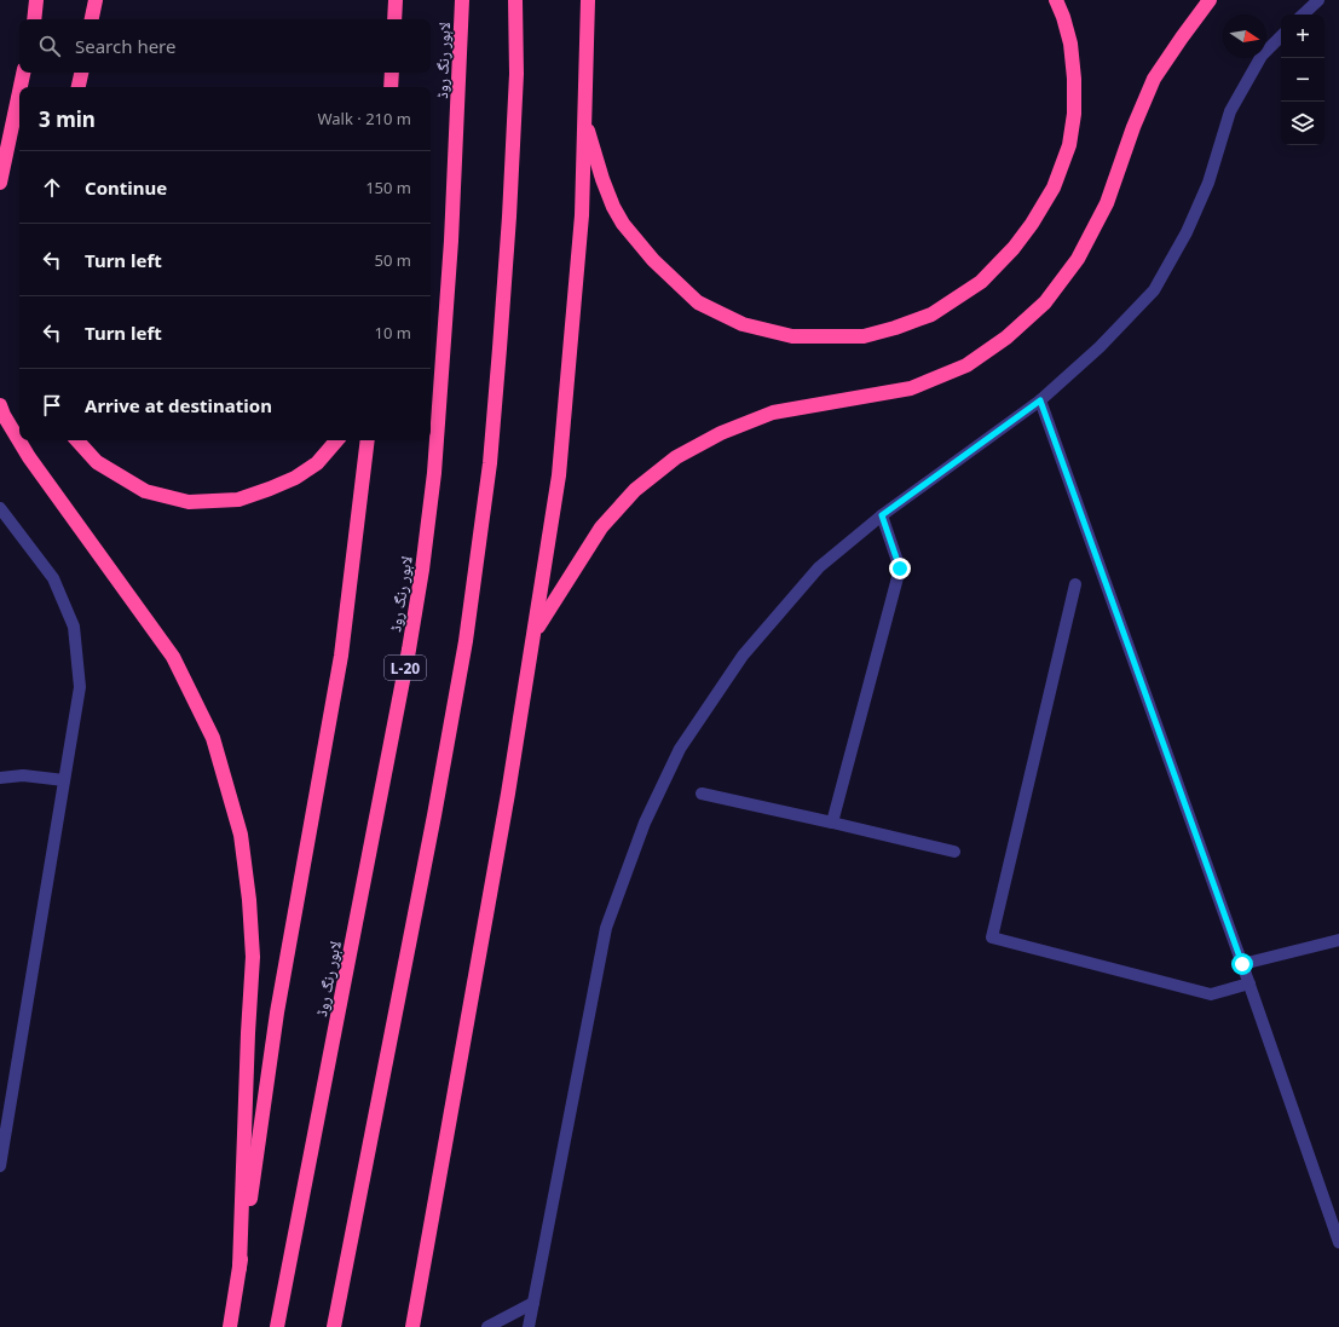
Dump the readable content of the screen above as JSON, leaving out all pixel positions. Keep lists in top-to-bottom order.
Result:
{
  "streets": {
    "highway": ["لاہور رنگ روڈ", "L-20"]
  },
  "north": "right",
  "page": {
    "map_buttons": ["+", "−"],
    "search": "Search here",
    "heading": ["3 min", "Walk · 210 m"],
    "list": [
      ["Continue", "150 m"],
      ["Turn left", "50 m"],
      ["Turn left", "10 m"],
      "Arrive at destination"
    ]
  }
}
